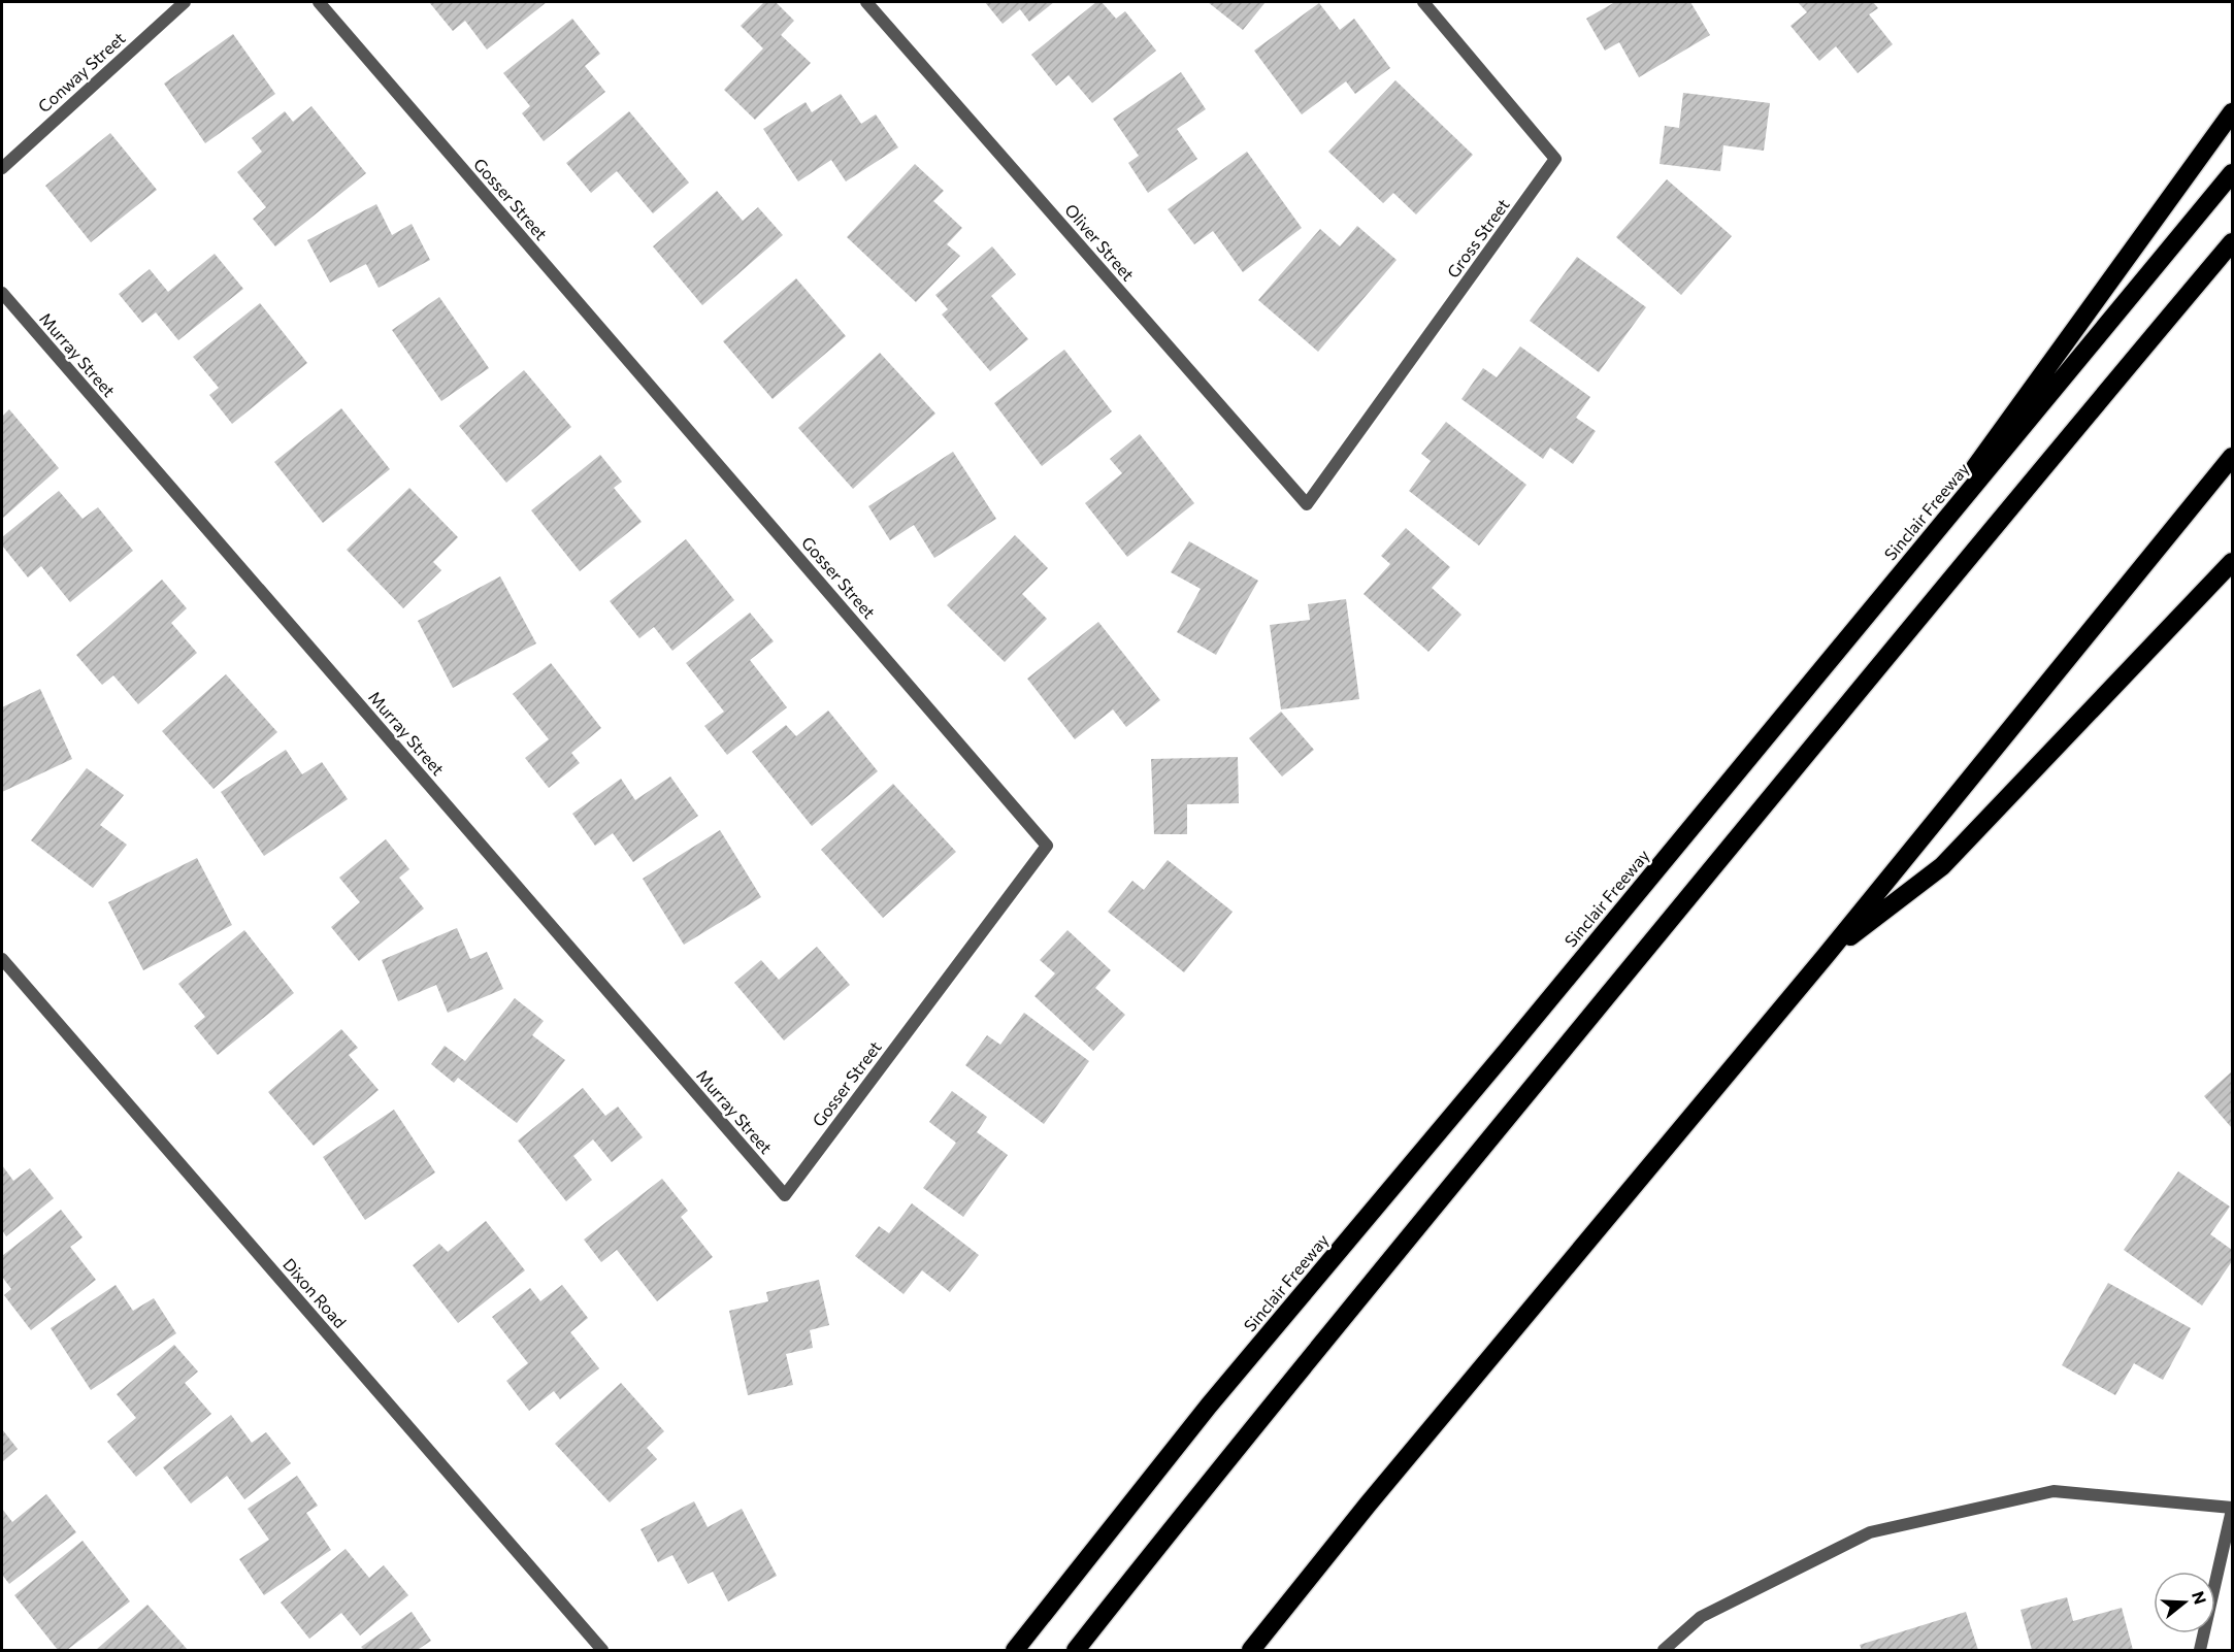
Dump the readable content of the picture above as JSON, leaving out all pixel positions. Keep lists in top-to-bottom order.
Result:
{
  "streets": {
    "highway": ["Sinclair Freeway"],
    "street": [
      "Conway Street",
      "Gosser Street",
      "Gross Street",
      "Oliver Street",
      "Murray Street",
      "Dixon Road"
    ]
  },
  "crossings": [
    ["Gosser Street", "Murray Street"],
    ["Gross Street", "Oliver Street"]
  ],
  "north": "right"
}
